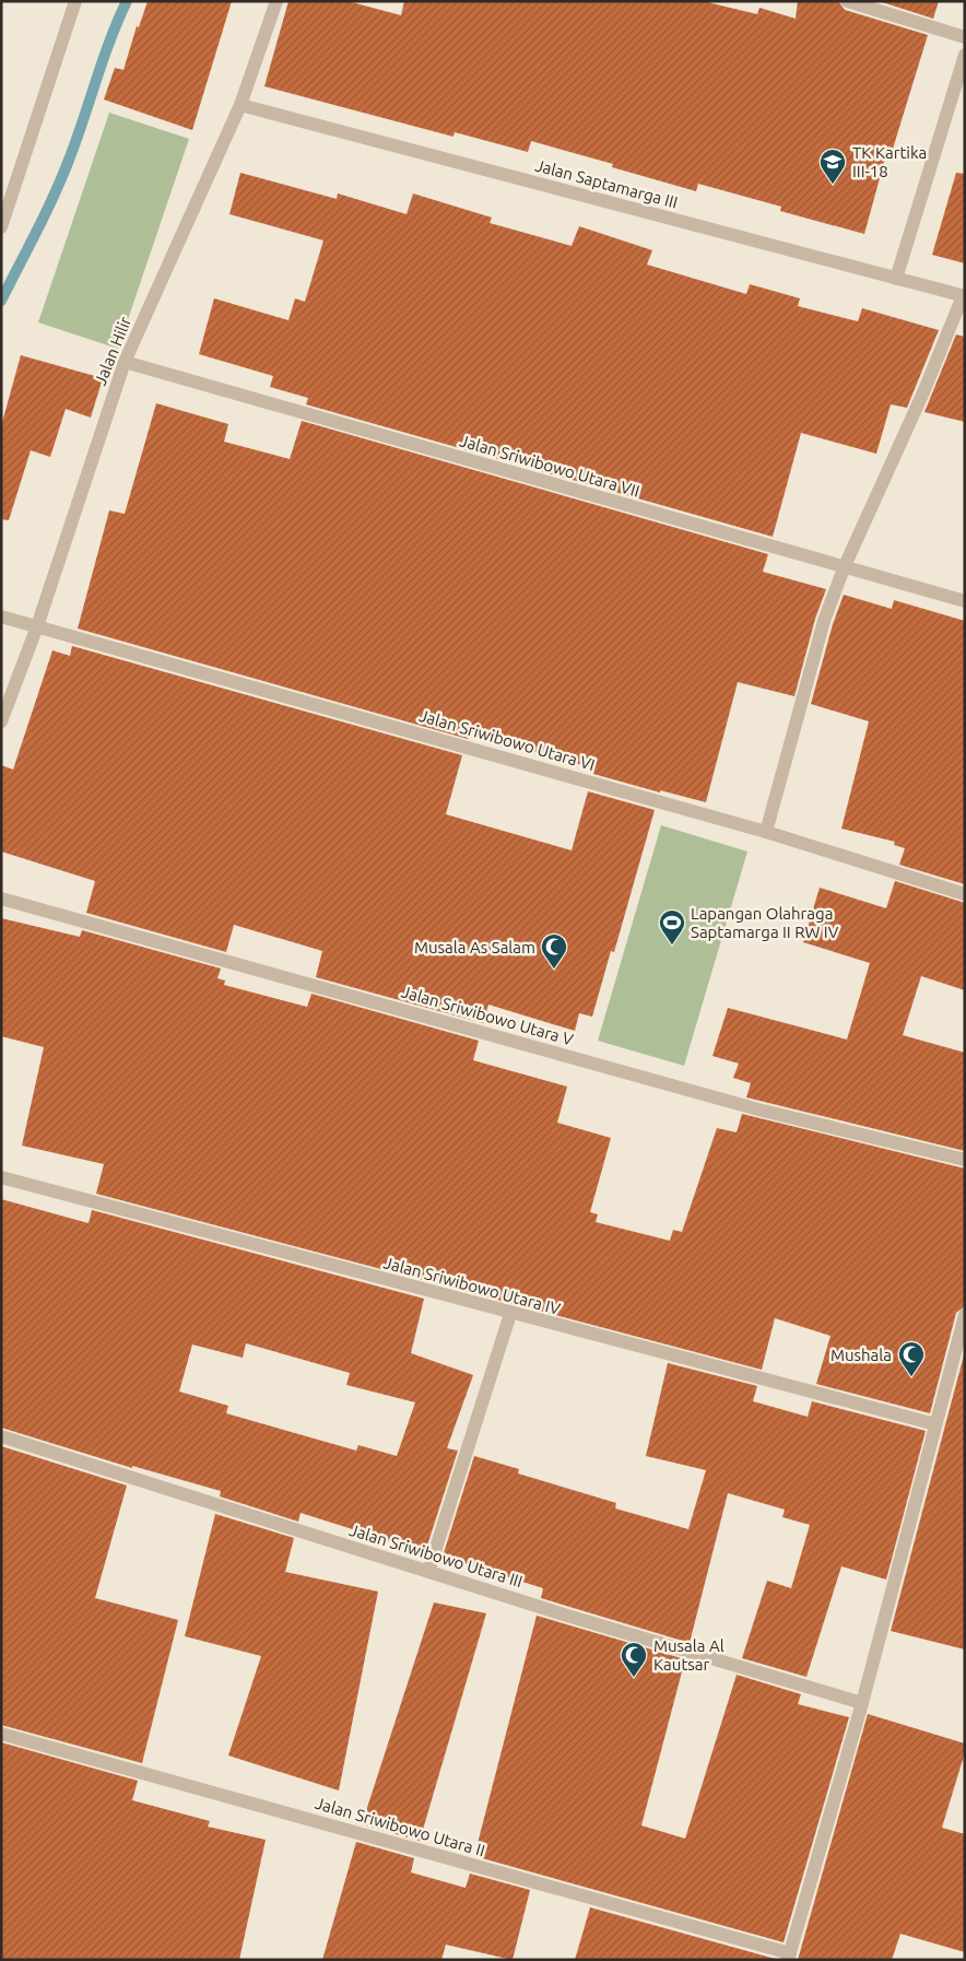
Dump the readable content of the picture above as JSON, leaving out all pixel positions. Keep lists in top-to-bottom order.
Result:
{
  "streets": {
    "street": [
      "Jalan Saptamarga III",
      "Jalan Hilir",
      "Jalan Sriwibowo Utara VII",
      "Jalan Sriwibowo Utara VI",
      "Jalan Sriwibowo Utara V",
      "Jalan Sriwibowo Utara IV",
      "Jalan Sriwibowo Utara III",
      "Jalan Sriwibowo Utara II"
    ]
  },
  "crossings": [
    ["Jalan Saptamarga III", "Jalan Hilir"],
    ["Jalan Hilir", "Jalan Sriwibowo Utara VII"],
    ["Jalan Hilir", "Jalan Sriwibowo Utara VI"]
  ],
  "places": {
    "school or university": ["TK Kartika III-18"],
    "sports": ["Lapangan Olahraga Saptamarga II RW IV"],
    "mosque": ["Musala As Salam", "Mushala", "Musala Al Kautsar"]
  }
}
